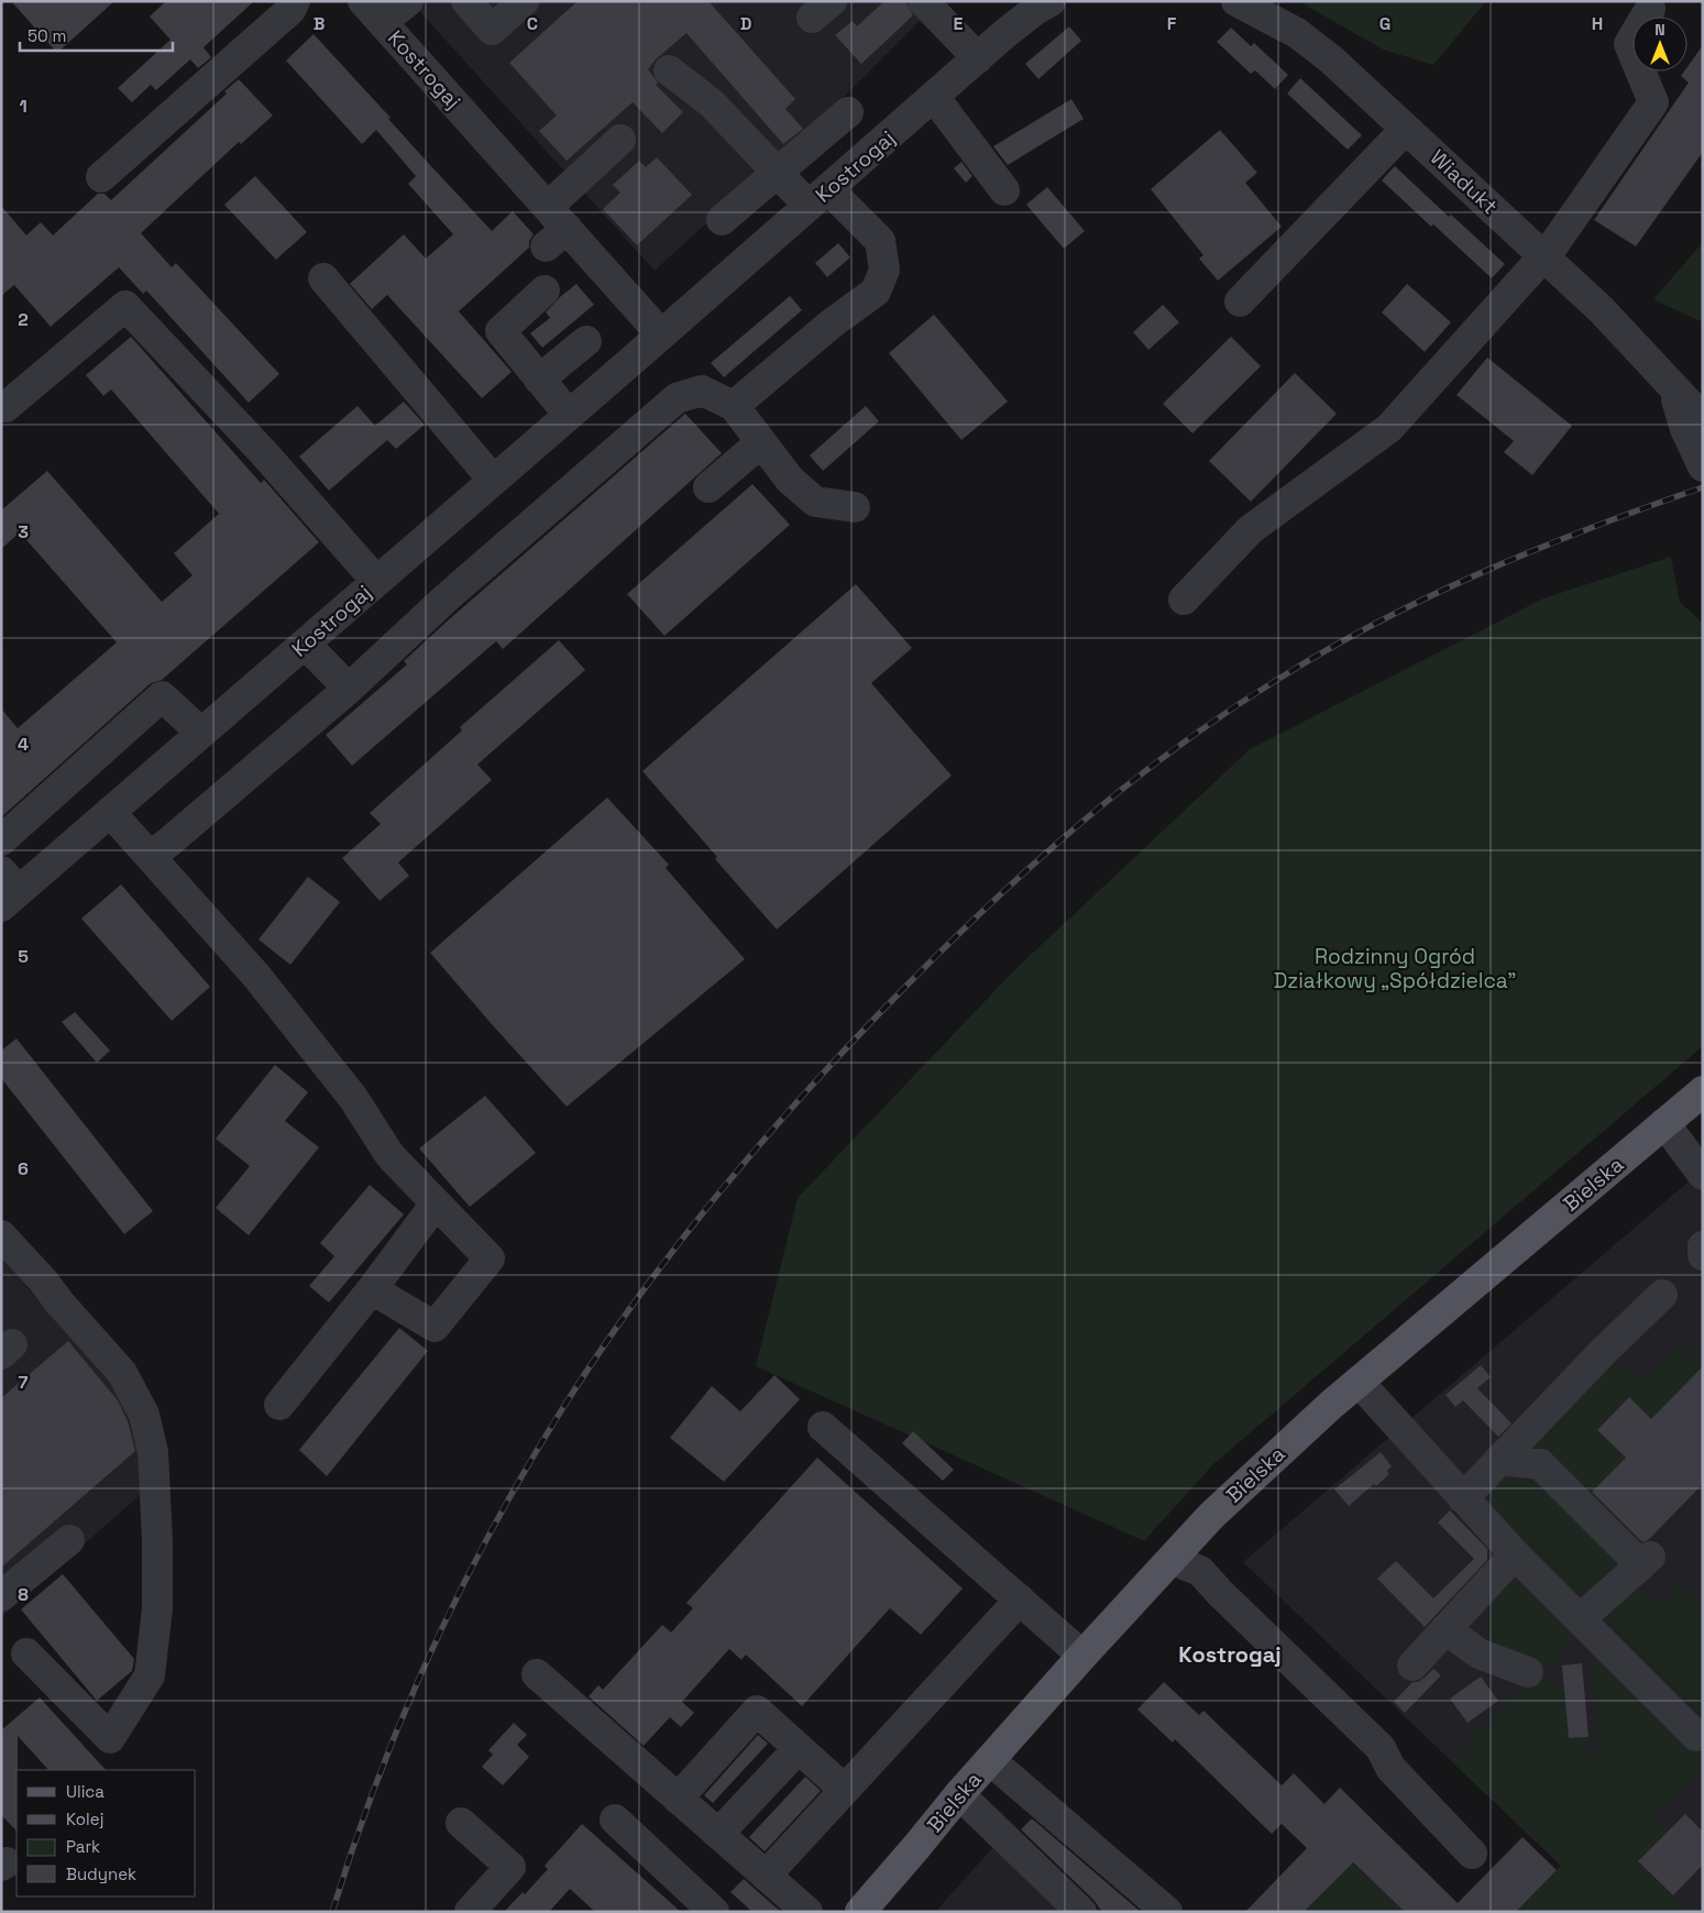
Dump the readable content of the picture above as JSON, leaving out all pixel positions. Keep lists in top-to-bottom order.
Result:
{
  "streets": {
    "main road": ["Bielska"],
    "street": ["Kostrogaj", "Wiadukt"]
  },
  "districts": ["Kostrogaj"],
  "parks": ["Rodzinny Ogród Działkowy „Spółdzielca”"],
  "legend": [
    "Ulica",
    "Kolej",
    "Park",
    "Budynek"
  ],
  "scale_bar": "50 m",
  "north": "top",
  "grid": {
    "columns": [
      "B",
      "C",
      "D",
      "E",
      "F",
      "G",
      "H"
    ],
    "rows": [
      "1",
      "2",
      "3",
      "4",
      "5",
      "6",
      "7",
      "8"
    ]
  }
}
